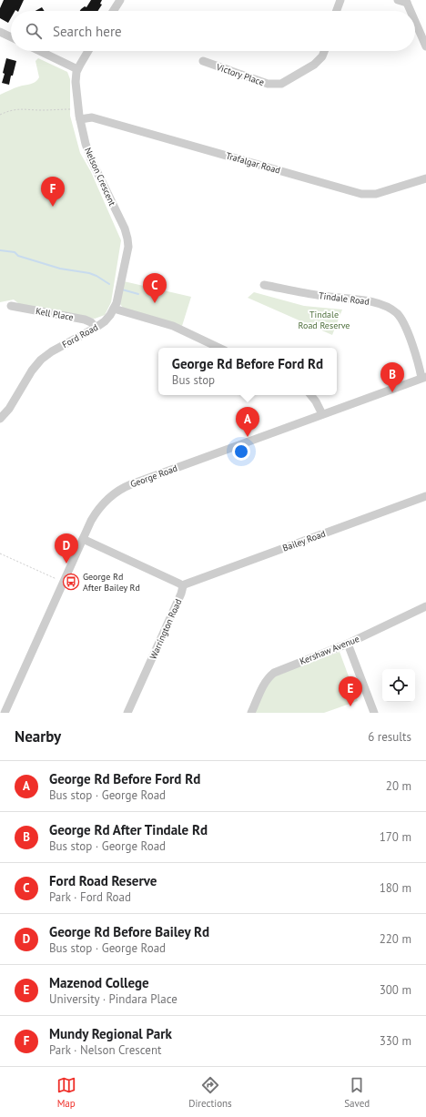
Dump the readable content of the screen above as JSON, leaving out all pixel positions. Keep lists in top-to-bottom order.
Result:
{
  "streets": {
    "street": [
      "Victory Place",
      "Trafalgar Road",
      "Nelson Crescent",
      "Tindale Road",
      "Kell Place",
      "Ford Road",
      "George Road",
      "Bailey Road",
      "Warrington Road",
      "Kershaw Avenue"
    ]
  },
  "crossings": [
    ["Trafalgar Road", "Nelson Crescent"],
    ["Nelson Crescent", "Ford Road"],
    ["Tindale Road", "George Road"],
    ["Kell Place", "Ford Road"],
    ["Bailey Road", "Warrington Road"]
  ],
  "parks": ["Tindale Road Reserve"],
  "places": {
    "bus stop": ["George Rd After Bailey Rd"]
  },
  "page": {
    "search": "Search here",
    "pins": [
      "F",
      "C",
      "B",
      "A",
      "D",
      "E"
    ],
    "popup": ["George Rd Before Ford Rd", "Bus stop"],
    "heading": ["Nearby", "6 results"],
    "list": [
      {
        "mark": "A",
        "name": "George Rd Before Ford Rd",
        "note": "Bus stop · George Road",
        "value": "20 m"
      },
      {
        "mark": "B",
        "name": "George Rd After Tindale Rd",
        "note": "Bus stop · George Road",
        "value": "170 m"
      },
      {
        "mark": "C",
        "name": "Ford Road Reserve",
        "note": "Park · Ford Road",
        "value": "180 m"
      },
      {
        "mark": "D",
        "name": "George Rd Before Bailey Rd",
        "note": "Bus stop · George Road",
        "value": "220 m"
      },
      {
        "mark": "E",
        "name": "Mazenod College",
        "note": "University · Pindara Place",
        "value": "300 m"
      },
      {
        "mark": "F",
        "name": "Mundy Regional Park",
        "note": "Park · Nelson Crescent",
        "value": "330 m"
      }
    ],
    "nav": ["Map", "Directions", "Saved"]
  }
}
